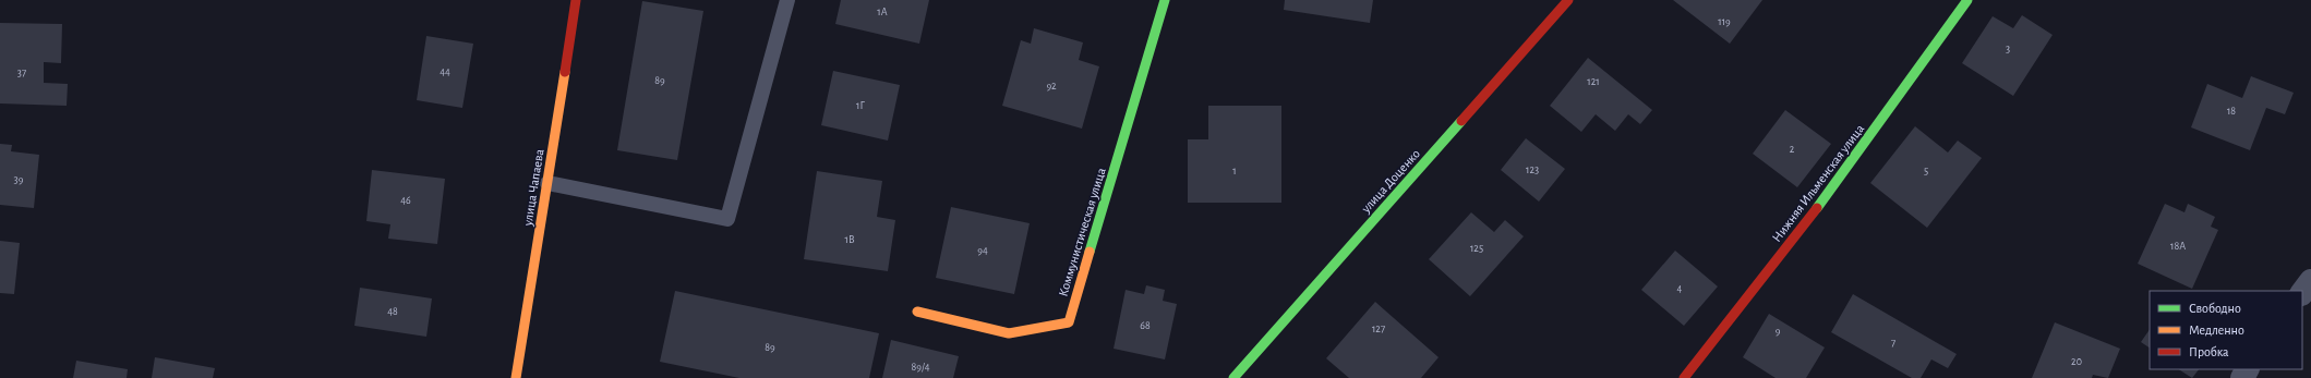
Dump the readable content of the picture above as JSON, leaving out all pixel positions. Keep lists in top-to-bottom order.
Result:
{
  "streets": {
    "street": [
      "улица Доценко",
      "Нижняя Ильменская улица",
      "улица Чапаева",
      "Коммунистическая улица"
    ]
  },
  "house_numbers": [
    "1А",
    "119",
    "3",
    "44",
    "37",
    "89",
    "121",
    "92",
    "1Г",
    "18",
    "2",
    "123",
    "1",
    "5",
    "39",
    "46",
    "1В",
    "18А",
    "125",
    "94",
    "4",
    "48",
    "68",
    "127",
    "9",
    "7",
    "89",
    "20",
    "89/4"
  ],
  "legend": ["Свободно", "Медленно", "Пробка"]
}
